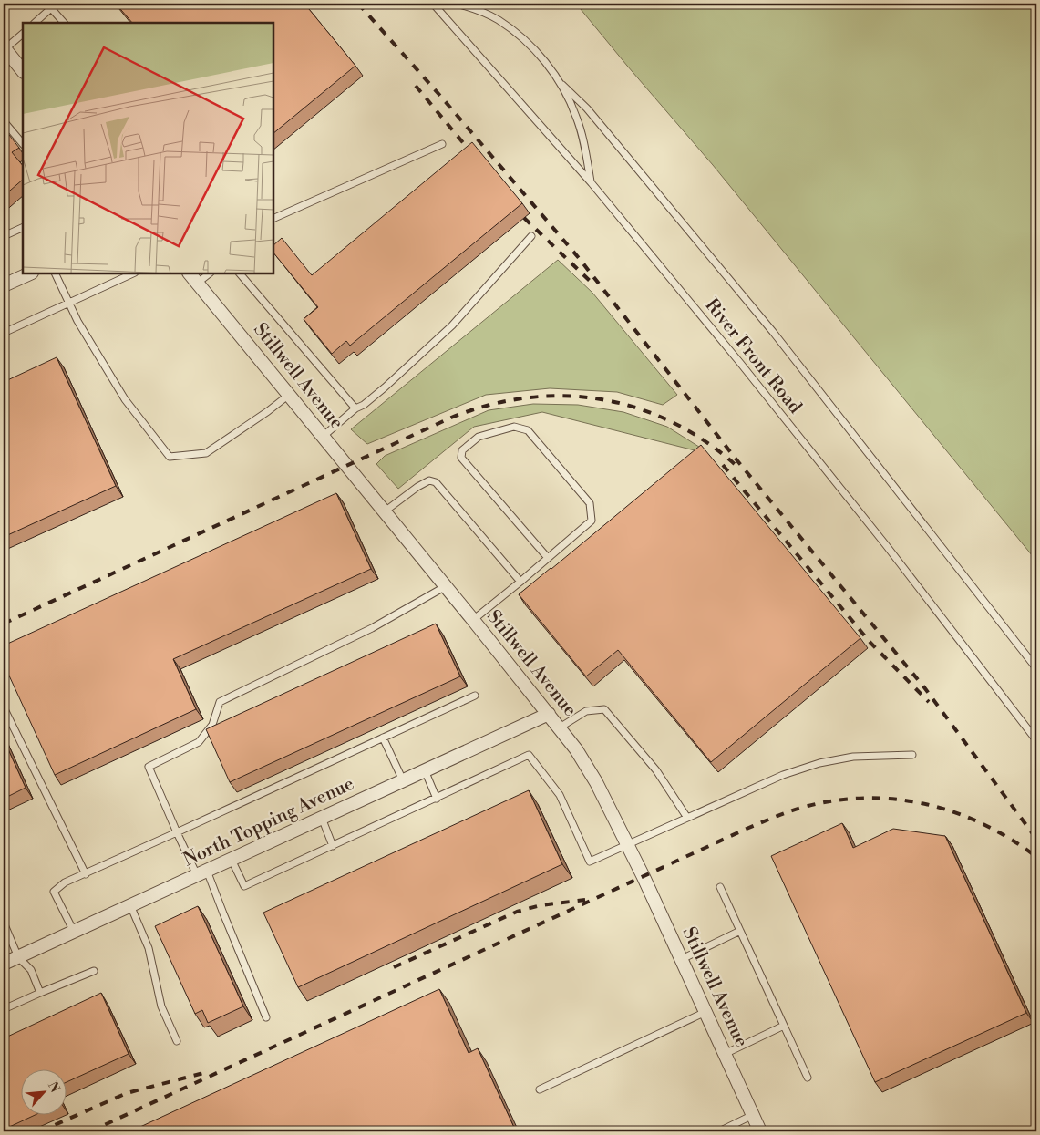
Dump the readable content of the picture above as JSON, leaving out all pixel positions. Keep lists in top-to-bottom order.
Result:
{
  "streets": {
    "street": ["Stillwell Avenue", "North Topping Avenue"],
    "lane": ["River Front Road"]
  },
  "crossings": [
    ["Stillwell Avenue", "North Topping Avenue"]
  ],
  "north": "top right"
}
